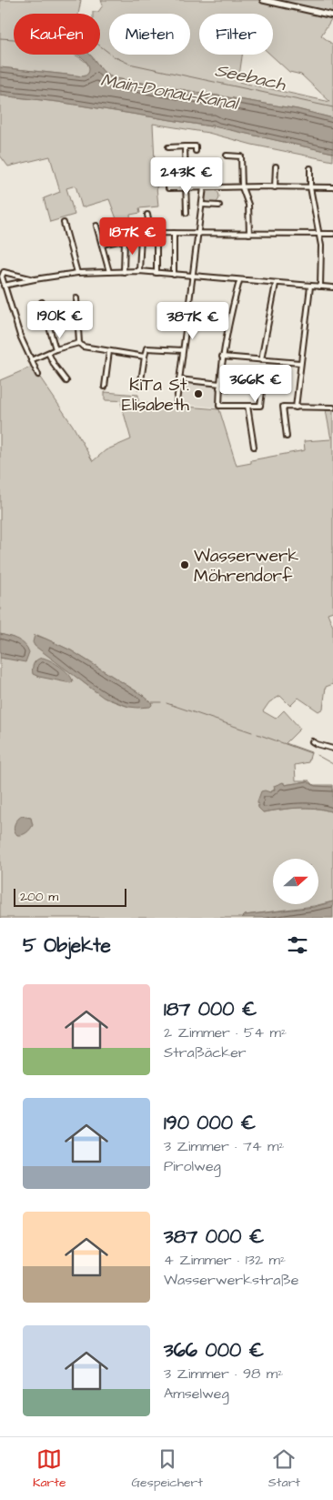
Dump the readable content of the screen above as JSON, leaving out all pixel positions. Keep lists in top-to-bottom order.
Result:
{
  "water": ["Seebach", "Main-Donau-Kanal"],
  "places": ["KiTa St. Elisabeth", "Wasserwerk Möhrendorf"],
  "scale_bar": "200 m",
  "north": "right",
  "page": {
    "chip": ["Kaufen", "Mieten", "Filter"],
    "price": [
      "243K €",
      "187K €",
      "190K €",
      "387K €",
      "366K €"
    ],
    "scale": "200 m",
    "heading": "5 Objekte",
    "list": [
      {
        "name": "187 000 €",
        "note": "2 Zimmer · 54 m² · Straßäcker"
      },
      {
        "name": "190 000 €",
        "note": "3 Zimmer · 74 m² · Pirolweg"
      },
      {
        "name": "387 000 €",
        "note": "4 Zimmer · 132 m² · Wasserwerkstraße"
      },
      {
        "name": "366 000 €",
        "note": "3 Zimmer · 98 m² · Amselweg"
      }
    ],
    "tabs": ["Karte", "Gespeichert", "Start"]
  }
}
